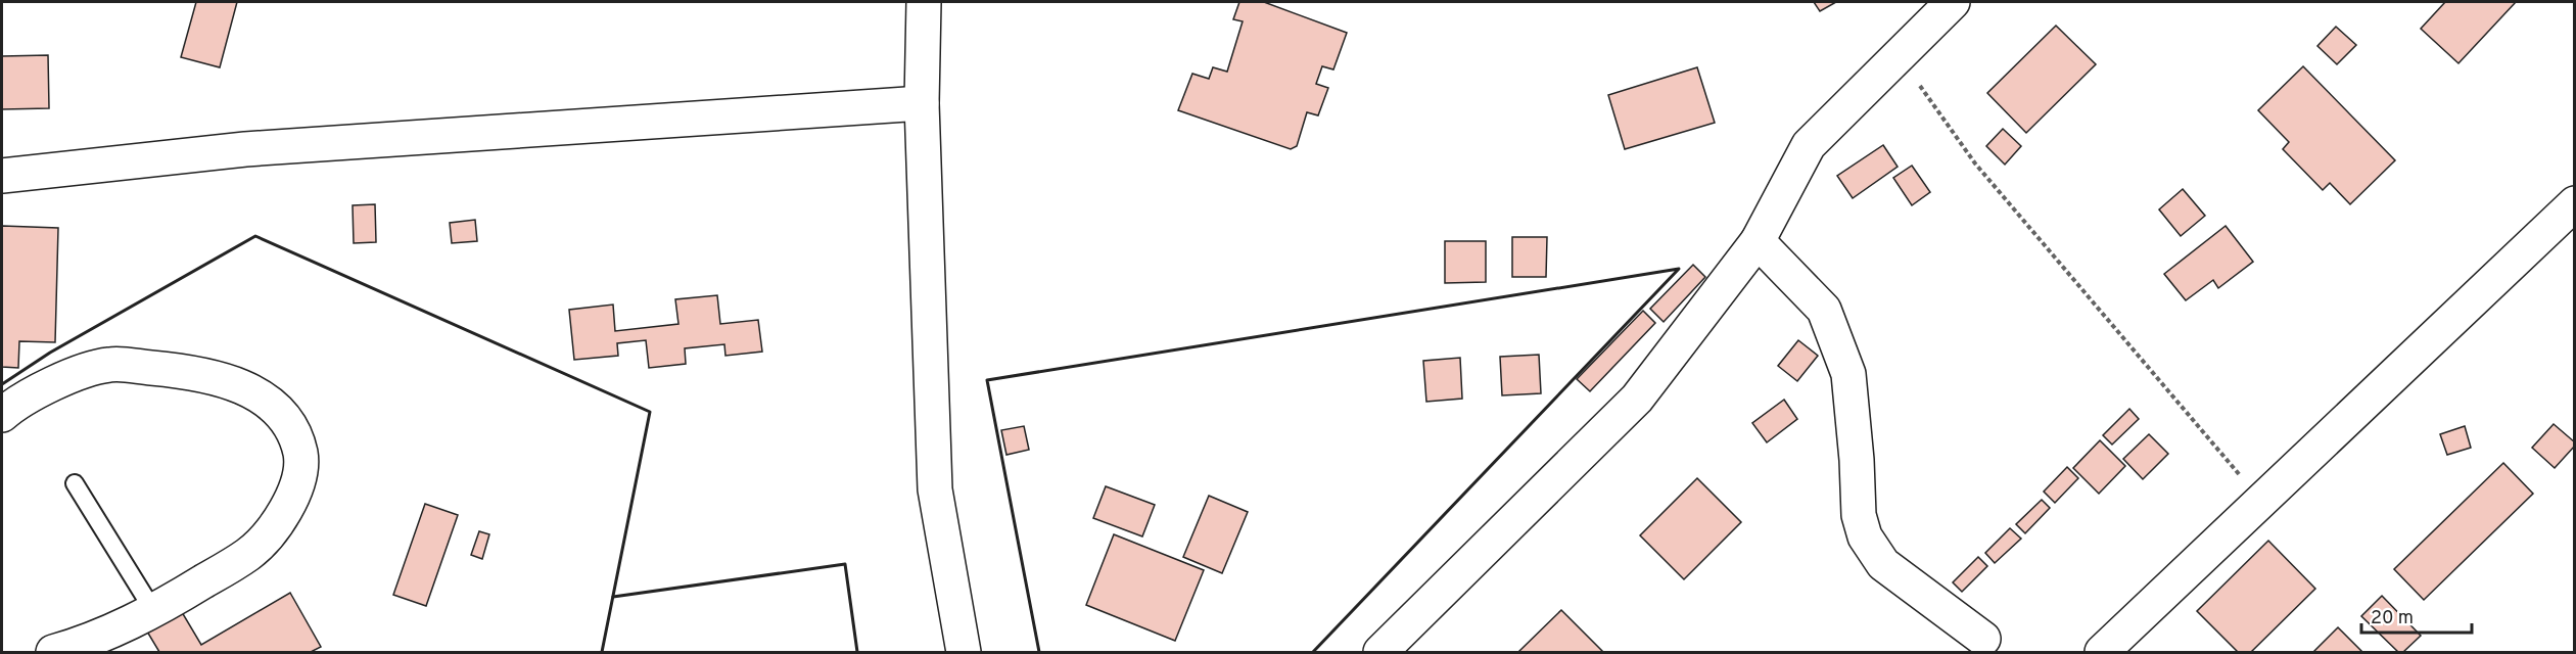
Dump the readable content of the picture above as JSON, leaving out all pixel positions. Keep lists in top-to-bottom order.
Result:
{
  "scale_bar": "20 m"
}
